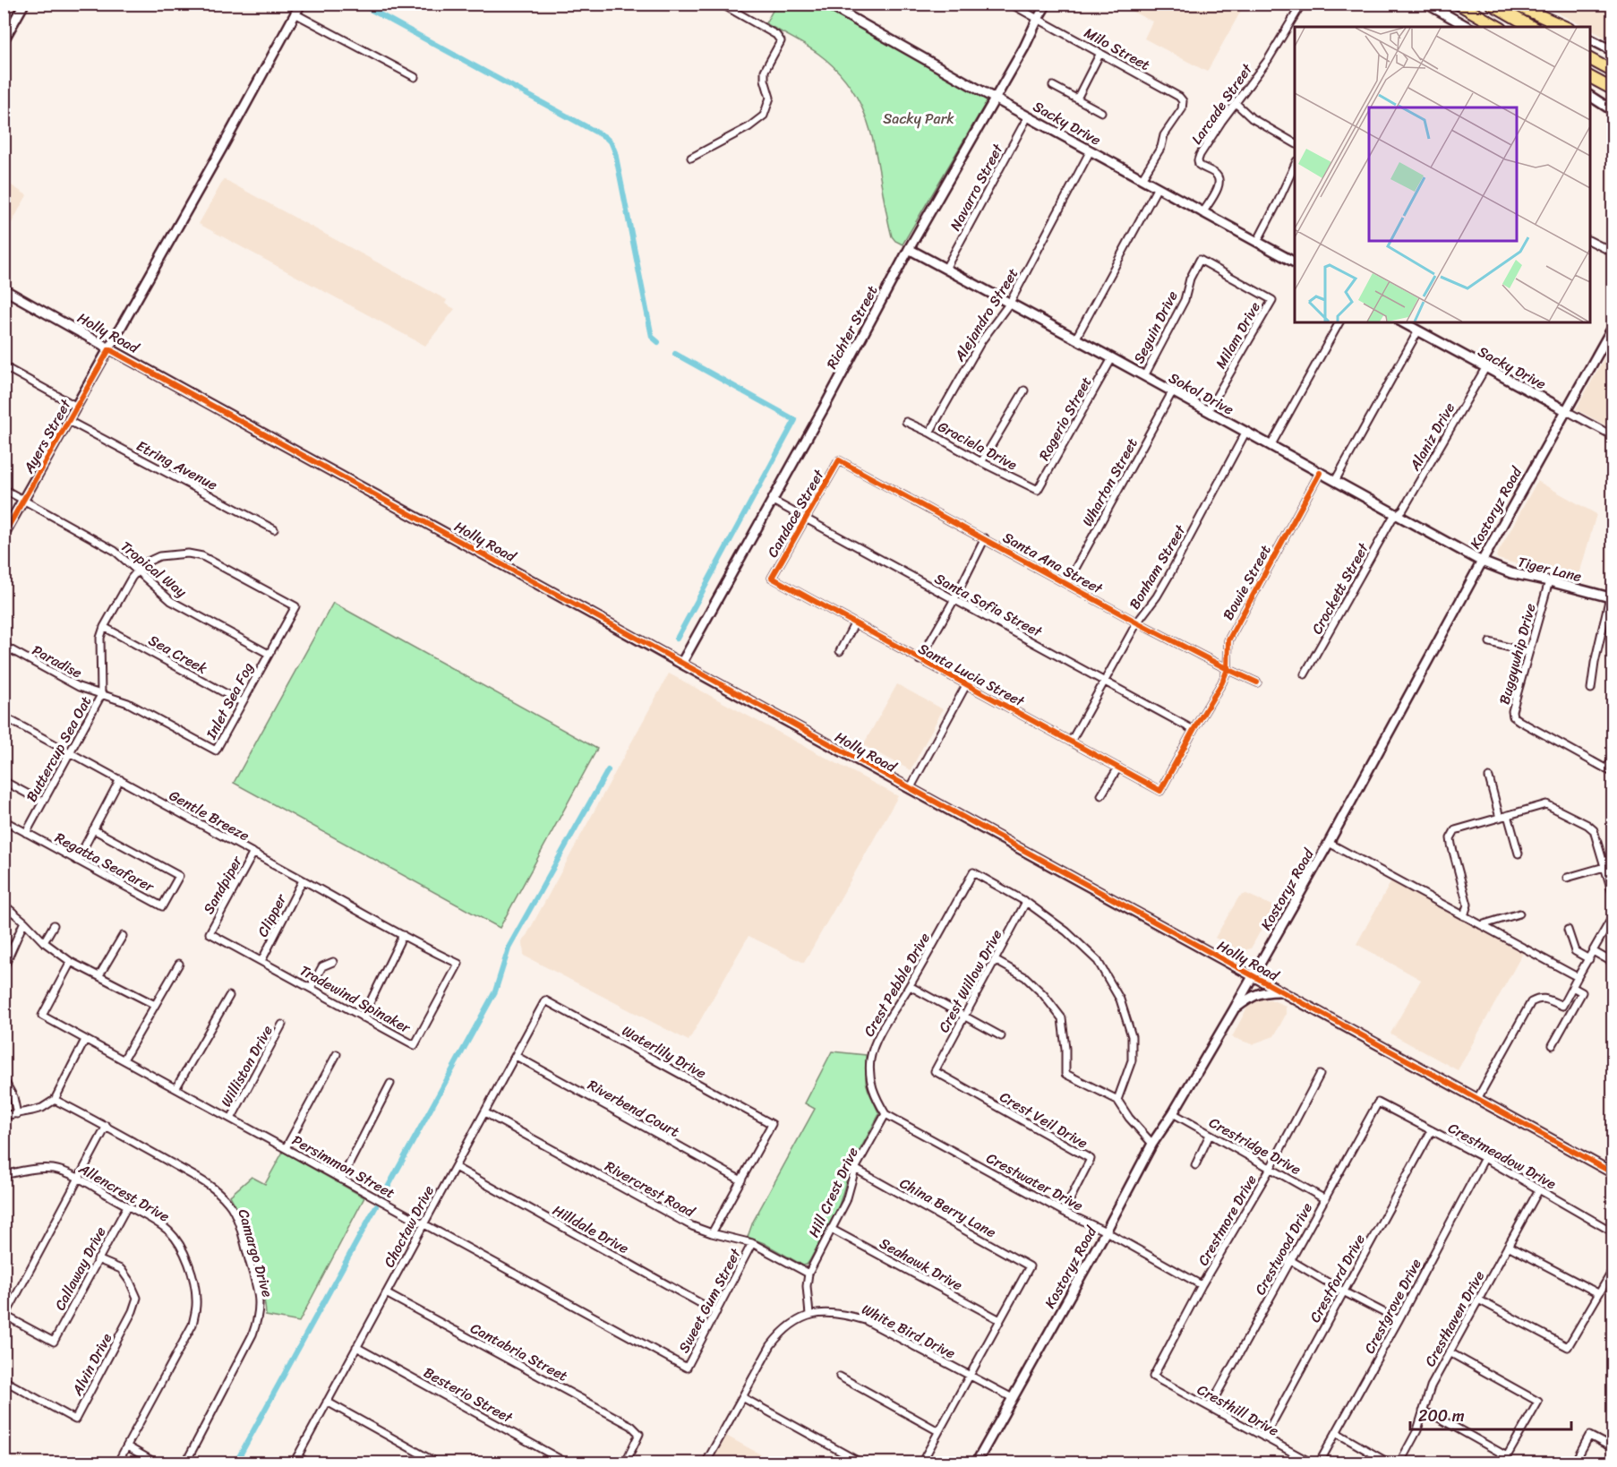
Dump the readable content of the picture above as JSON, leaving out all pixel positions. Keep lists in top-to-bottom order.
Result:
{
  "streets": {
    "main road": [
      "Sacky Drive",
      "Richter Street",
      "Holly Road",
      "Sokol Drive",
      "Ayers Street",
      "Kostoryz Road",
      "Tiger Lane"
    ],
    "street": [
      "Milo Street",
      "Larcade Street",
      "Navarro Street",
      "Alejandro Street",
      "Seguin Drive",
      "Milam Drive",
      "Rogerio Street",
      "Alaniz Drive",
      "Graciela Drive",
      "Etring Avenue",
      "Wharton Street",
      "Candace Street",
      "Santa Ana Street",
      "Bonham Street",
      "Tropical Way",
      "Bowie Street",
      "Crockett Street",
      "Santa Sofia Street",
      "Sea Creek",
      "Buggywhip Drive",
      "Paradise",
      "Santa Lucia Street",
      "Inlet Sea Fog",
      "Buttercup Sea Oat",
      "Gentle Breeze",
      "Regatta Seafarer",
      "Sandpiper",
      "Clipper",
      "Crest Willow Drive",
      "Crest Pebble Drive",
      "Tradewind Spinaker",
      "Waterlily Drive",
      "Williston Drive",
      "Riverbend Court",
      "Crest Veil Drive",
      "Crestridge Drive",
      "Crestmeadow Drive",
      "Persimmon Street",
      "Crestwater Drive",
      "Rivercrest Road",
      "Allencrest Drive",
      "Hill Crest Drive",
      "China Berry Lane",
      "Crestmore Drive",
      "Choctaw Drive",
      "Hilldale Drive",
      "Crestwood Drive",
      "Camargo Drive",
      "Seahawk Drive",
      "Callaway Drive",
      "Crestford Drive",
      "Sweet Gum Street",
      "Crestgrove Drive",
      "Cresthaven Drive",
      "White Bird Drive",
      "Cantabria Street",
      "Alvin Drive",
      "Besterio Street",
      "Cresthill Drive"
    ]
  },
  "crossings": [
    ["Milo Street", "Sacky Drive"],
    ["Milo Street", "Richter Street"],
    ["Larcade Street", "Sacky Drive"],
    ["Sacky Drive", "Navarro Street"],
    ["Sacky Drive", "Alejandro Street"],
    ["Sacky Drive", "Richter Street"],
    ["Sacky Drive", "Alaniz Drive"],
    ["Sacky Drive", "Kostoryz Road"],
    ["Navarro Street", "Sokol Drive"],
    ["Alejandro Street", "Sokol Drive"],
    ["Alejandro Street", "Graciela Drive"],
    ["Richter Street", "Holly Road"],
    ["Richter Street", "Sokol Drive"],
    ["Richter Street", "Santa Sofia Street"],
    ["Seguin Drive", "Milam Drive"],
    ["Seguin Drive", "Sokol Drive"],
    ["Holly Road", "Ayers Street"],
    ["Holly Road", "Kostoryz Road"],
    ["Milam Drive", "Sokol Drive"],
    ["Sokol Drive", "Rogerio Street"],
    ["Sokol Drive", "Alaniz Drive"],
    ["Sokol Drive", "Wharton Street"],
    ["Sokol Drive", "Kostoryz Road"],
    ["Sokol Drive", "Bonham Street"],
    ["Sokol Drive", "Tiger Lane"],
    ["Sokol Drive", "Bowie Street"],
    ["Sokol Drive", "Crockett Street"],
    ["Rogerio Street", "Graciela Drive"],
    ["Ayers Street", "Etring Avenue"],
    ["Ayers Street", "Tropical Way"],
    ["Alaniz Drive", "Crockett Street"],
    ["Wharton Street", "Santa Ana Street"],
    ["Kostoryz Road", "Tiger Lane"],
    ["Kostoryz Road", "Crestridge Drive"],
    ["Kostoryz Road", "Crestwater Drive"],
    ["Kostoryz Road", "White Bird Drive"],
    ["Candace Street", "Santa Ana Street"],
    ["Candace Street", "Santa Sofia Street"],
    ["Candace Street", "Santa Lucia Street"],
    ["Santa Ana Street", "Bonham Street"],
    ["Santa Ana Street", "Bowie Street"],
    ["Bonham Street", "Santa Sofia Street"],
    ["Bonham Street", "Santa Lucia Street"],
    ["Tropical Way", "Inlet Sea Fog"],
    ["Tropical Way", "Buttercup Sea Oat"],
    ["Tiger Lane", "Buggywhip Drive"],
    ["Bowie Street", "Santa Sofia Street"],
    ["Bowie Street", "Santa Lucia Street"],
    ["Sea Creek", "Inlet Sea Fog"],
    ["Sea Creek", "Buttercup Sea Oat"],
    ["Paradise", "Inlet Sea Fog"],
    ["Paradise", "Buttercup Sea Oat"],
    ["Inlet Sea Fog", "Buttercup Sea Oat"],
    ["Buttercup Sea Oat", "Gentle Breeze"],
    ["Buttercup Sea Oat", "Regatta Seafarer"],
    ["Gentle Breeze", "Sandpiper"],
    ["Gentle Breeze", "Clipper"],
    ["Gentle Breeze", "Tradewind Spinaker"],
    ["Sandpiper", "Clipper"],
    ["Sandpiper", "Tradewind Spinaker"],
    ["Clipper", "Tradewind Spinaker"],
    ["Crest Willow Drive", "Crest Pebble Drive"],
    ["Crest Willow Drive", "Crest Veil Drive"],
    ["Crest Pebble Drive", "Crestwater Drive"],
    ["Crest Pebble Drive", "Hill Crest Drive"],
    ["Waterlily Drive", "Riverbend Court"],
    ["Waterlily Drive", "Choctaw Drive"],
    ["Williston Drive", "Persimmon Street"],
    ["Riverbend Court", "Choctaw Drive"],
    ["Crest Veil Drive", "Crestwater Drive"],
    ["Crestridge Drive", "Crestmore Drive"],
    ["Crestridge Drive", "Crestwood Drive"],
    ["Crestmeadow Drive", "Crestwood Drive"],
    ["Crestmeadow Drive", "Crestford Drive"],
    ["Crestmeadow Drive", "Crestgrove Drive"],
    ["Crestmeadow Drive", "Cresthaven Drive"],
    ["Persimmon Street", "Choctaw Drive"],
    ["Persimmon Street", "Sweet Gum Street"],
    ["Crestwater Drive", "Hill Crest Drive"],
    ["Crestwater Drive", "Crestmore Drive"],
    ["Rivercrest Road", "Hill Crest Drive"],
    ["Rivercrest Road", "Choctaw Drive"],
    ["Rivercrest Road", "Sweet Gum Street"],
    ["Allencrest Drive", "Callaway Drive"],
    ["Hill Crest Drive", "China Berry Lane"],
    ["Hill Crest Drive", "Seahawk Drive"],
    ["Hill Crest Drive", "White Bird Drive"],
    ["China Berry Lane", "Seahawk Drive"],
    ["Crestmore Drive", "Cresthill Drive"],
    ["Choctaw Drive", "Hilldale Drive"],
    ["Choctaw Drive", "Cantabria Street"],
    ["Choctaw Drive", "Besterio Street"],
    ["Hilldale Drive", "Sweet Gum Street"],
    ["Crestwood Drive", "Cresthill Drive"],
    ["Callaway Drive", "Alvin Drive"],
    ["Crestford Drive", "Cresthill Drive"]
  ],
  "parks": ["Sacky Park"],
  "scale_bar": "200 m"
}
